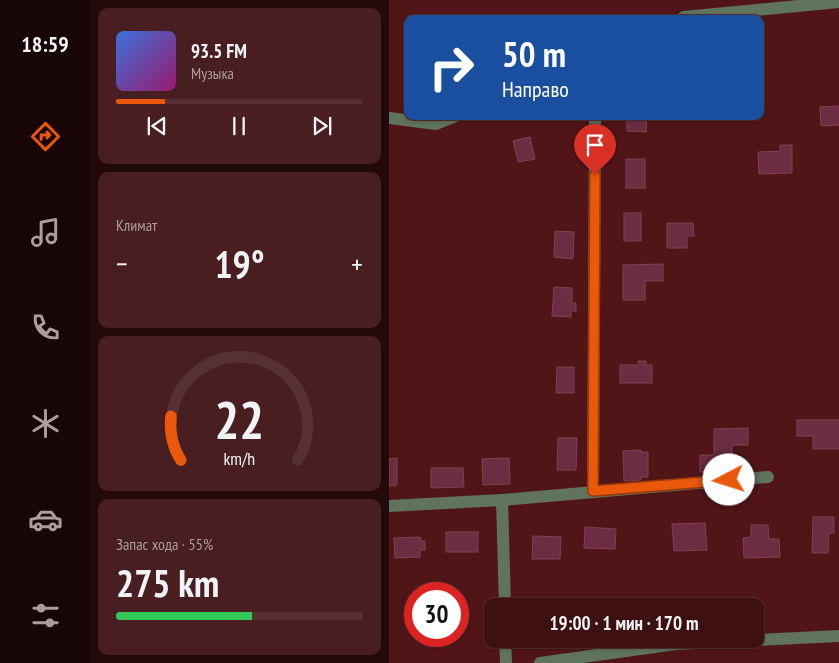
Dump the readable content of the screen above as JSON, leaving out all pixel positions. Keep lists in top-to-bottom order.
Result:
{
  "page": {
    "tabs": "18:59",
    "turn": ["50 m", "Направо"],
    "song": ["93.5 FM", "Музыка"],
    "tile": [
      "Климат",
      ["Запас хода · 55%", "275 km"]
    ],
    "heat": ["−", "19°", "+"],
    "limit": "30",
    "trip": "19:00 · 1 мин · 170 m",
    "gauge": ["22", "km/h"]
  }
}
